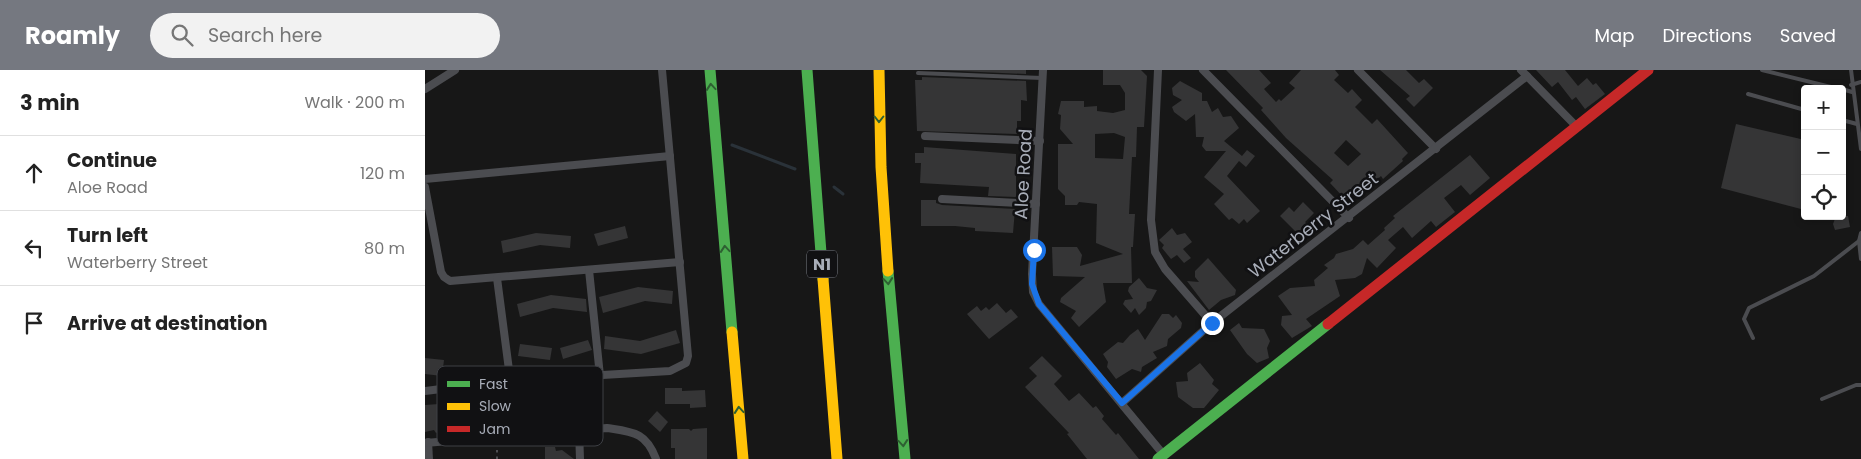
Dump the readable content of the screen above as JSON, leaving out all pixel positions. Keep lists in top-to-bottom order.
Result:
{
  "streets": {
    "main road": ["N1"],
    "street": ["Aloe Road", "Waterberry Street"]
  },
  "crossings": [
    ["Aloe Road", "Waterberry Street"]
  ],
  "legend": ["Fast", "Slow", "Jam"],
  "page": {
    "header": "Roamly",
    "search": "Search here",
    "nav": ["Map", "Directions", "Saved"],
    "heading": ["3 min", "Walk · 200 m"],
    "map_buttons": ["+", "−"],
    "list": [
      ["Continue", "Aloe Road", "120 m"],
      ["Turn left", "Waterberry Street", "80 m"],
      "Arrive at destination"
    ]
  }
}
